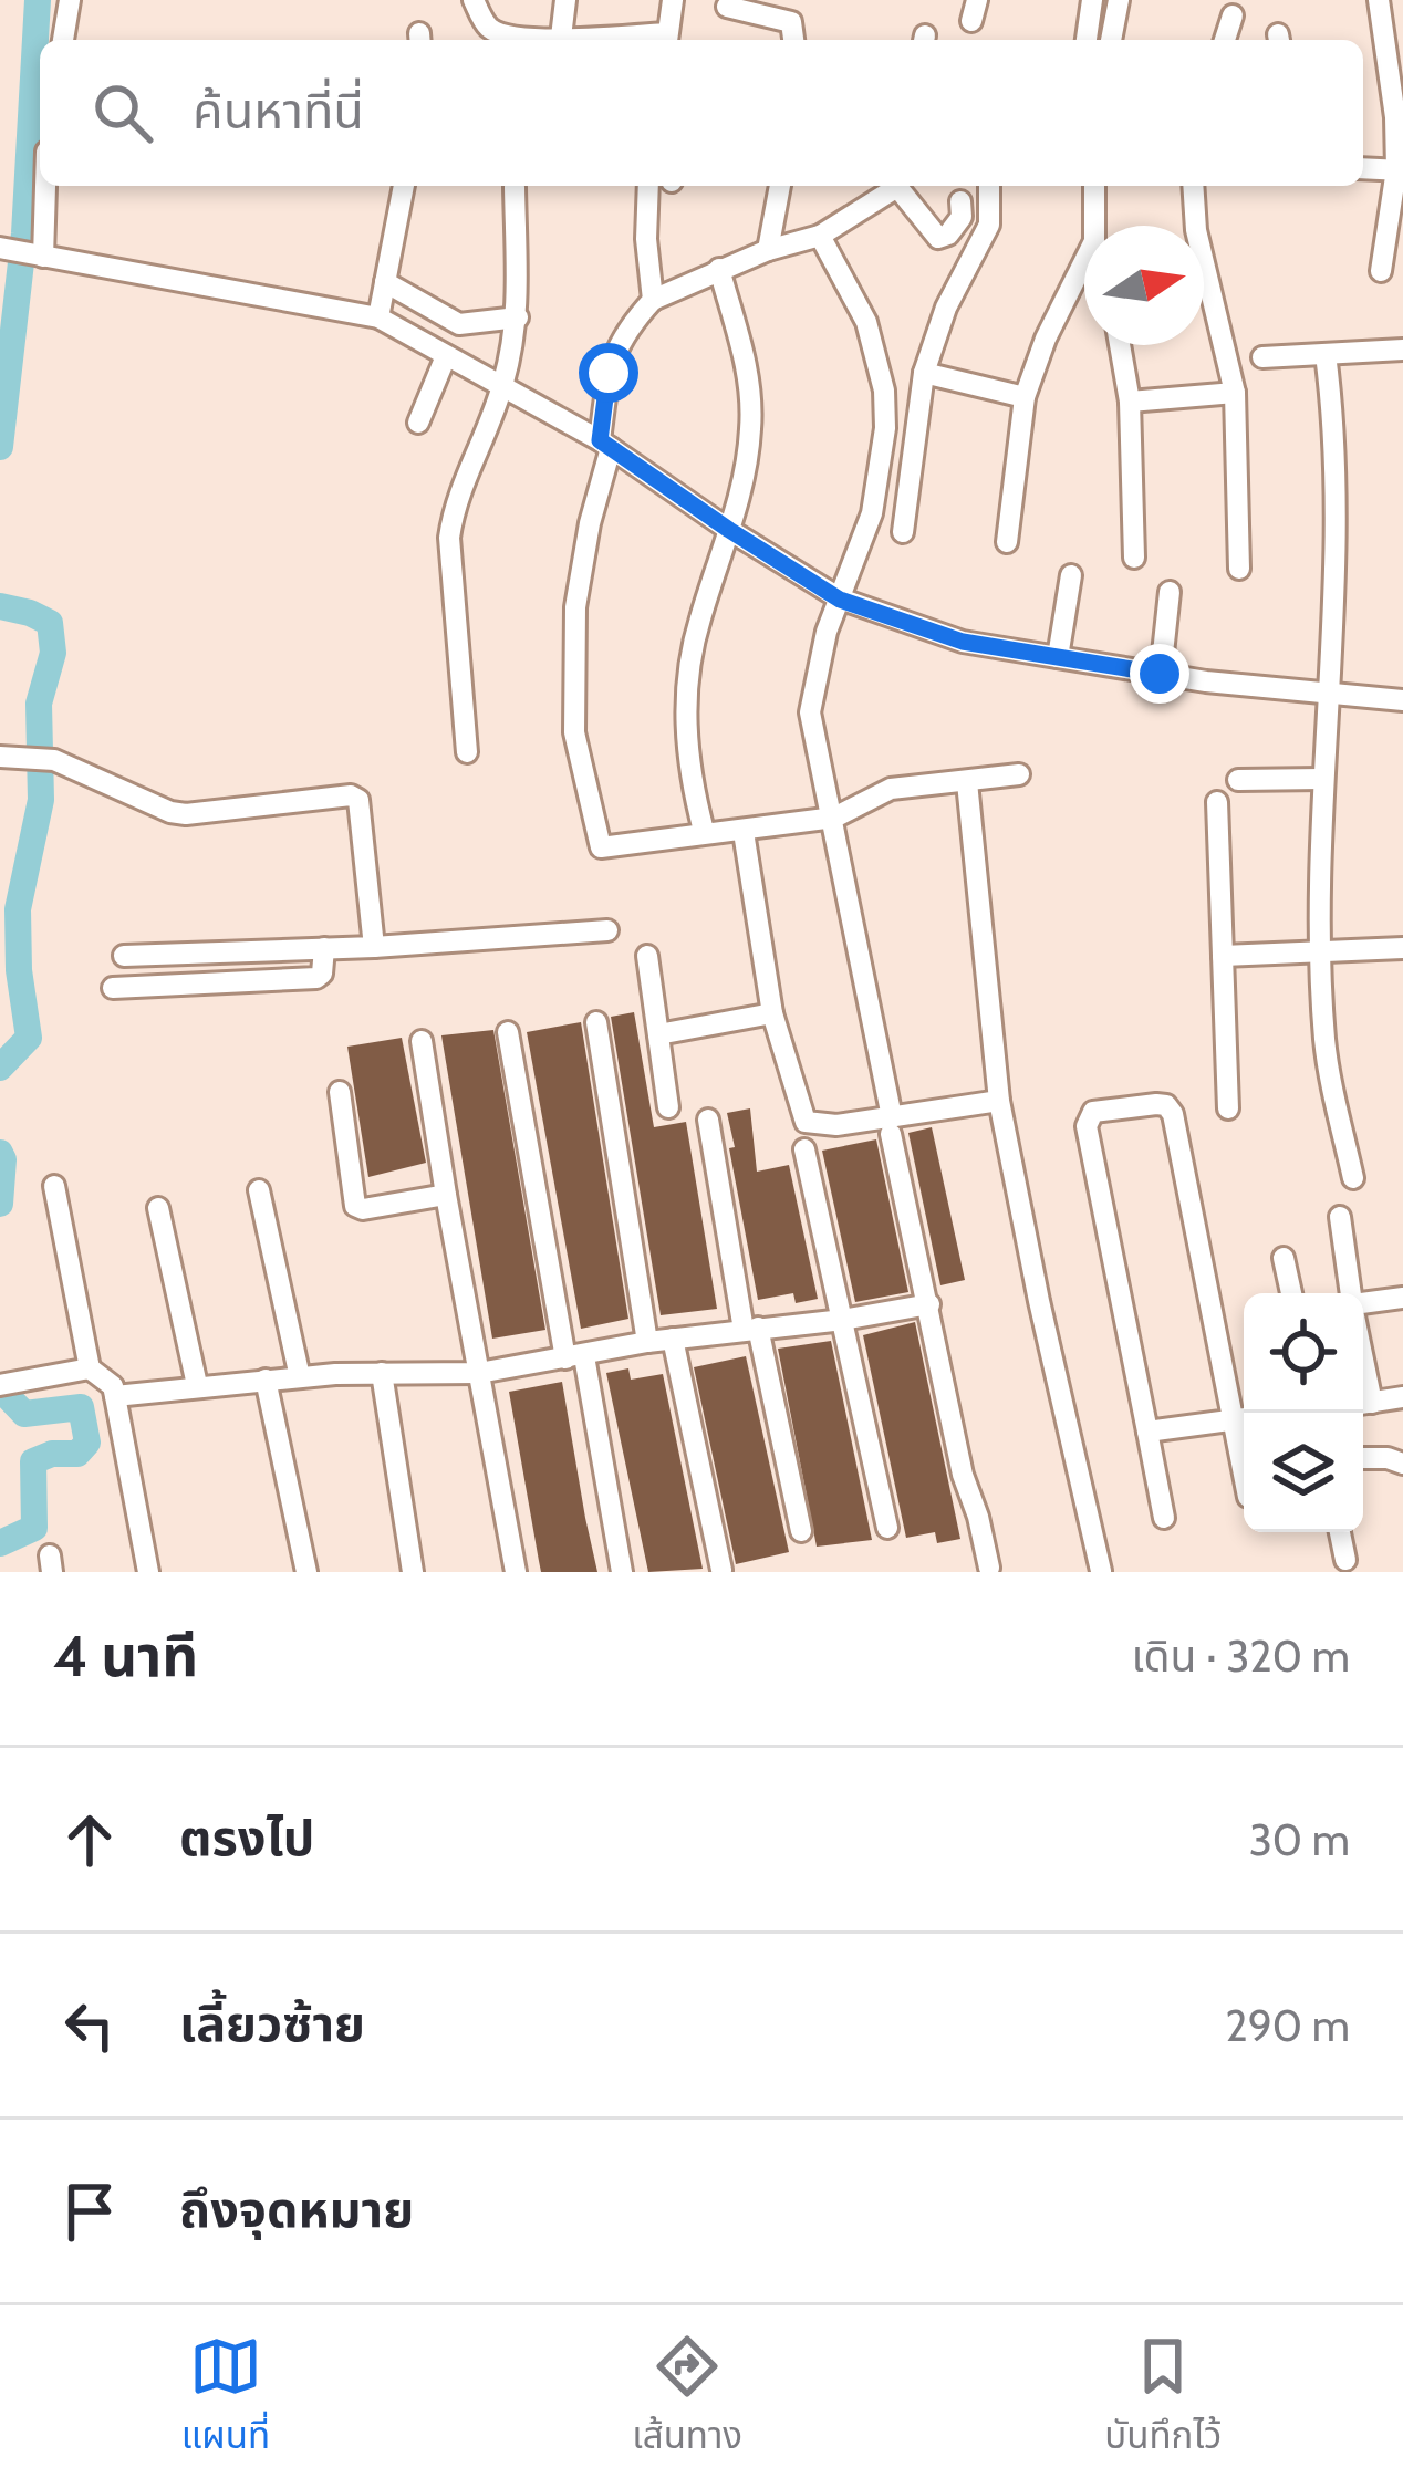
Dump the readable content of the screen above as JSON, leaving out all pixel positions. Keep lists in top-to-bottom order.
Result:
{
  "north": "right",
  "page": {
    "search": "ค้นหาที่นี่",
    "heading": ["4 นาที", "เดิน · 320 m"],
    "list": [
      ["ตรงไป", "30 m"],
      ["เลี้ยวซ้าย", "290 m"],
      "ถึงจุดหมาย"
    ],
    "nav": ["แผนที่", "เส้นทาง", "บันทึกไว้"]
  }
}
